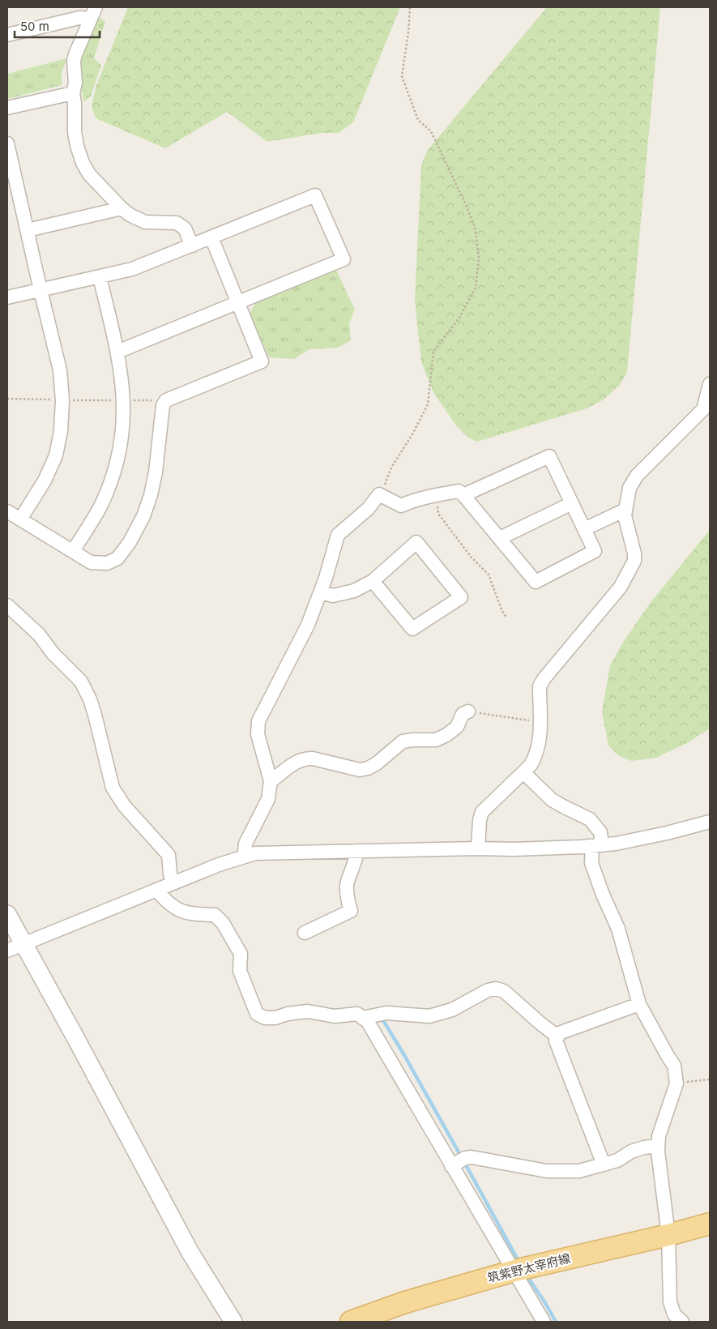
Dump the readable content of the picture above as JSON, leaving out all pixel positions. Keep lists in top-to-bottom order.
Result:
{
  "streets": {
    "main road": ["筑紫野太宰府線"]
  },
  "scale_bar": "50 m"
}
